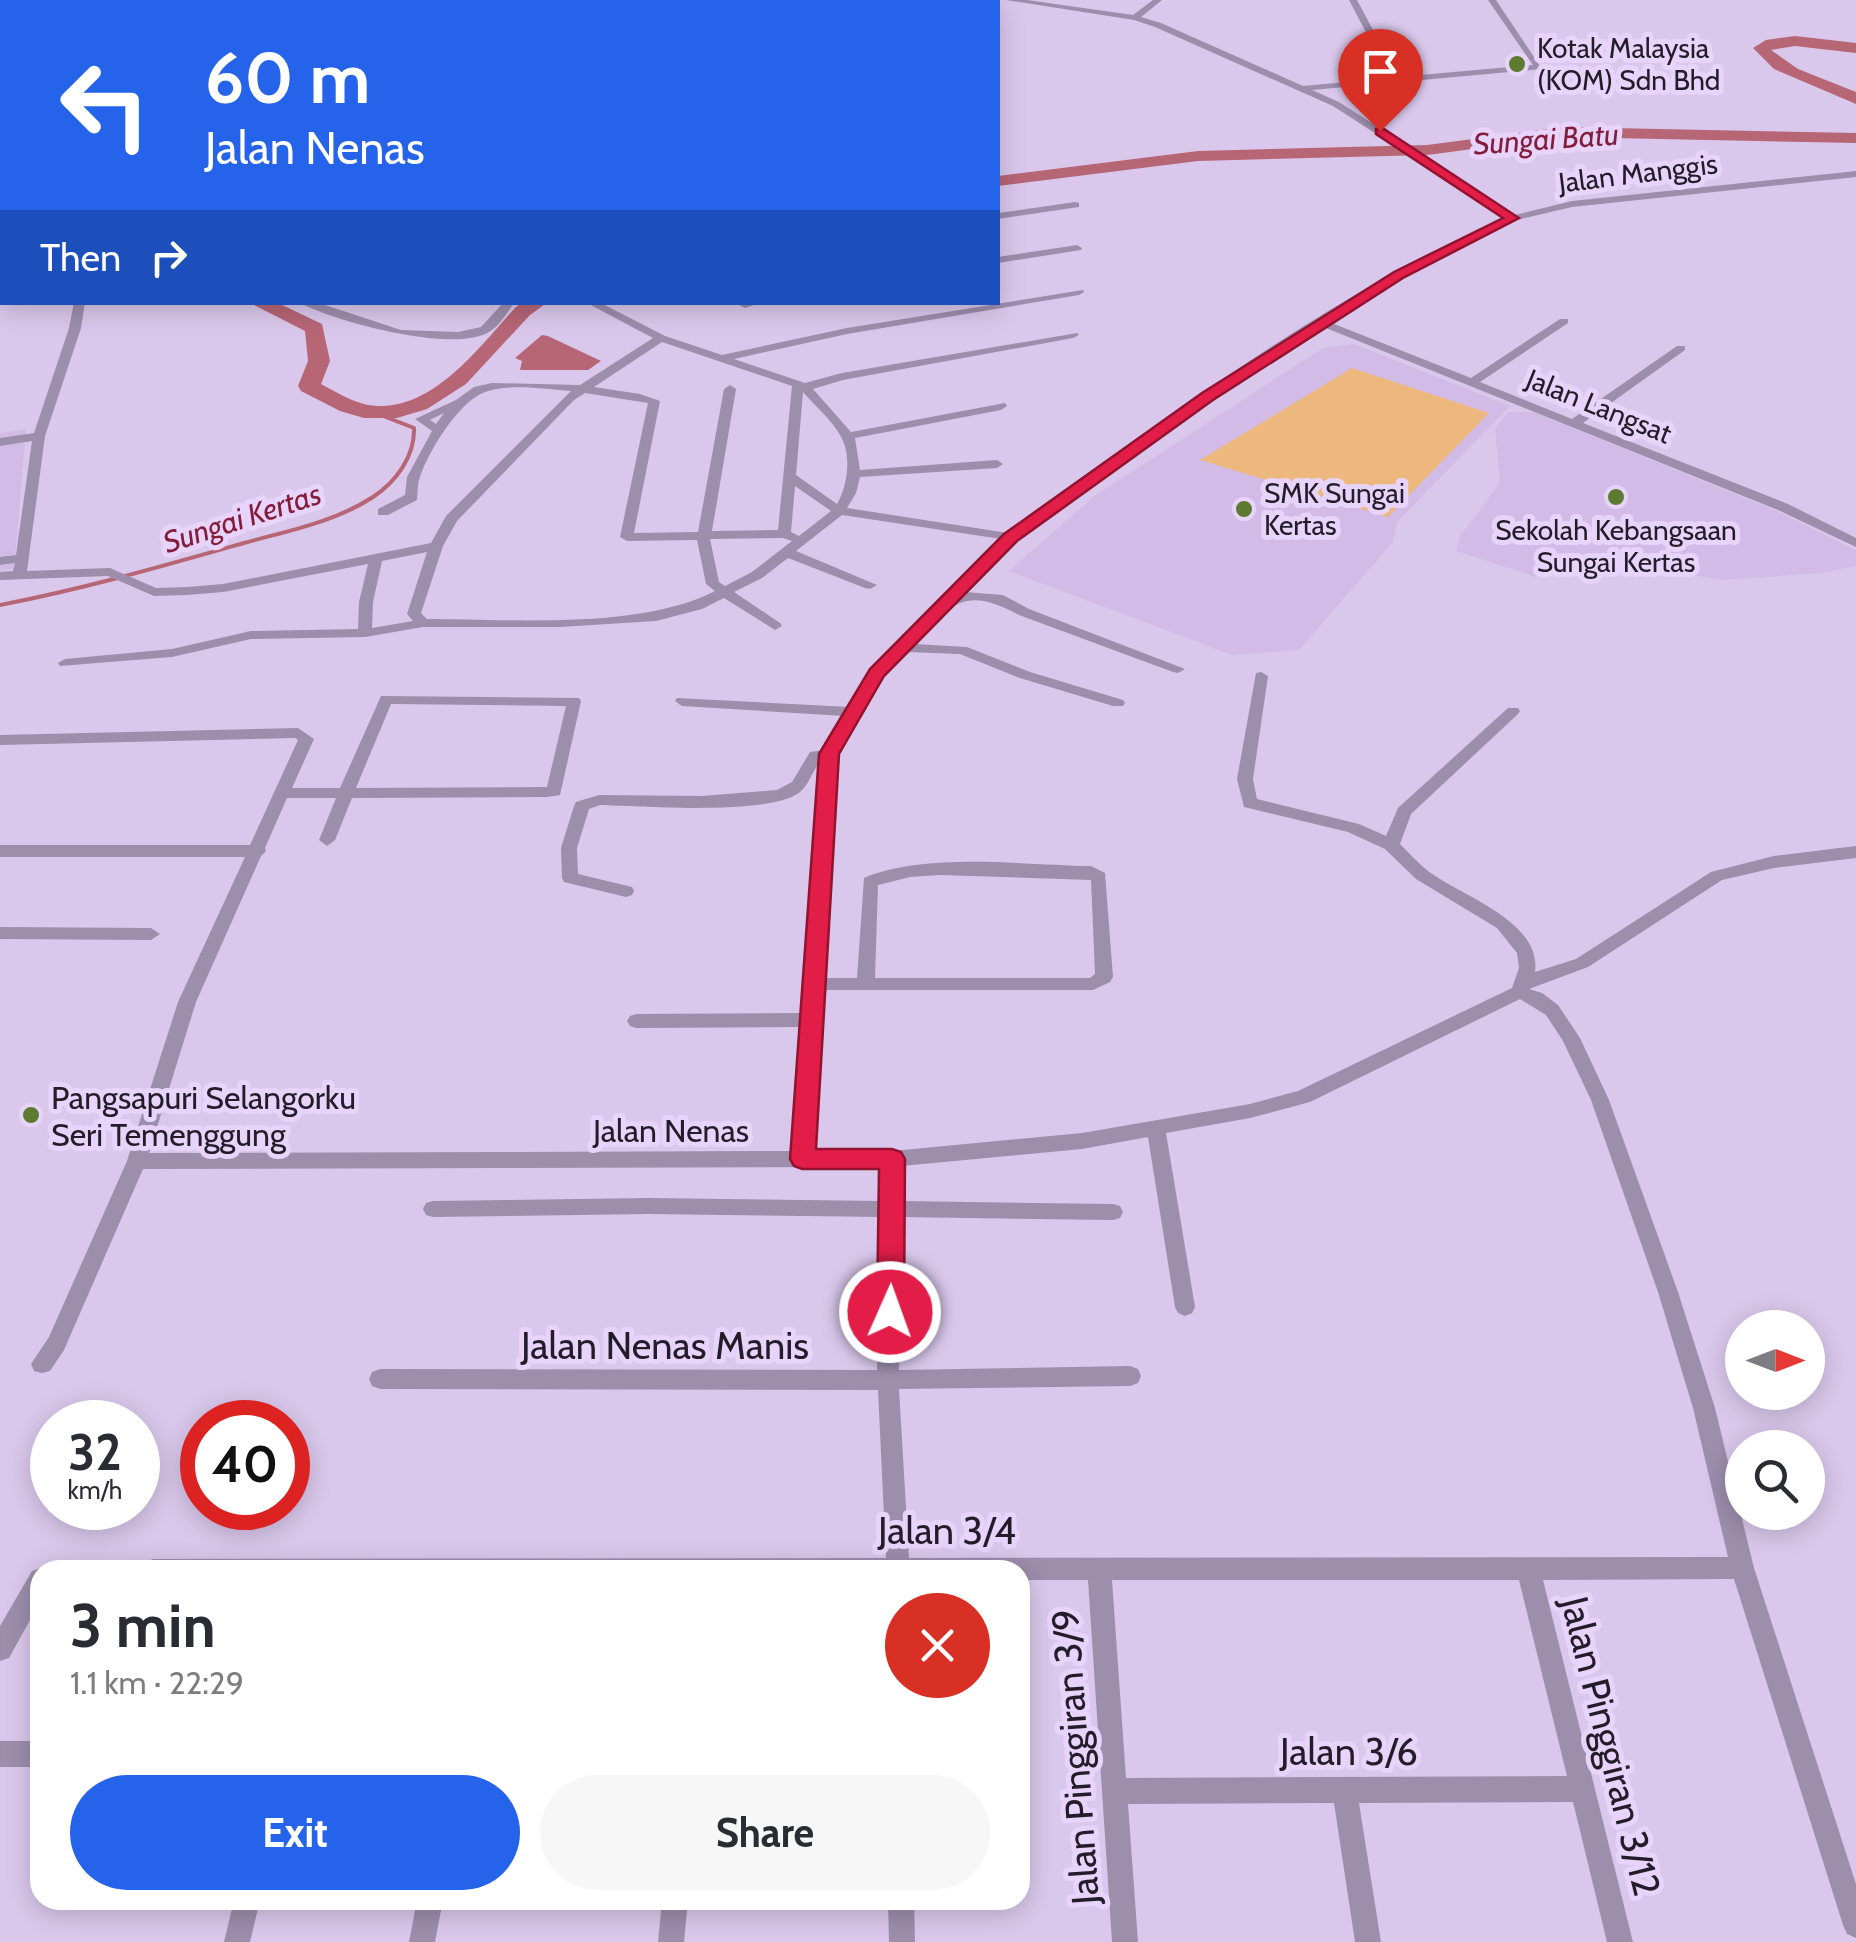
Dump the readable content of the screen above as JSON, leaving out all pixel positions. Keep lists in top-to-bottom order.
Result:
{
  "streets": {
    "street": [
      "Jalan Manggis",
      "Jalan Langsat",
      "Jalan Nenas",
      "Jalan Nenas Manis",
      "Jalan 3/4",
      "Jalan Pinggiran 3/12",
      "Jalan 3/6",
      "Jalan Pinggiran 3/9"
    ]
  },
  "crossings": [
    ["Jalan Manggis", "Jalan Langsat"],
    ["Jalan Manggis", "Jalan Nenas"],
    ["Jalan 3/4", "Jalan Pinggiran 3/12"],
    ["Jalan 3/4", "Jalan Pinggiran 3/9"],
    ["Jalan Pinggiran 3/12", "Jalan 3/6"],
    ["Jalan 3/6", "Jalan Pinggiran 3/9"]
  ],
  "water": ["Sungai Batu", "Sungai Kertas"],
  "places": [
    "Kotak Malaysia (KOM) Sdn Bhd",
    "Sekolah Kebangsaan Sungai Kertas",
    "SMK Sungai Kertas",
    "Pangsapuri Selangorku Seri Temenggung"
  ],
  "north": "right",
  "page": {
    "turn": ["60 m", "Jalan Nenas"],
    "then": "Then",
    "speed": "32 km/h",
    "limit": "40",
    "heading": ["3 min", "1.1 km · 22:29"],
    "buttons": ["Exit", "Share"]
  }
}
